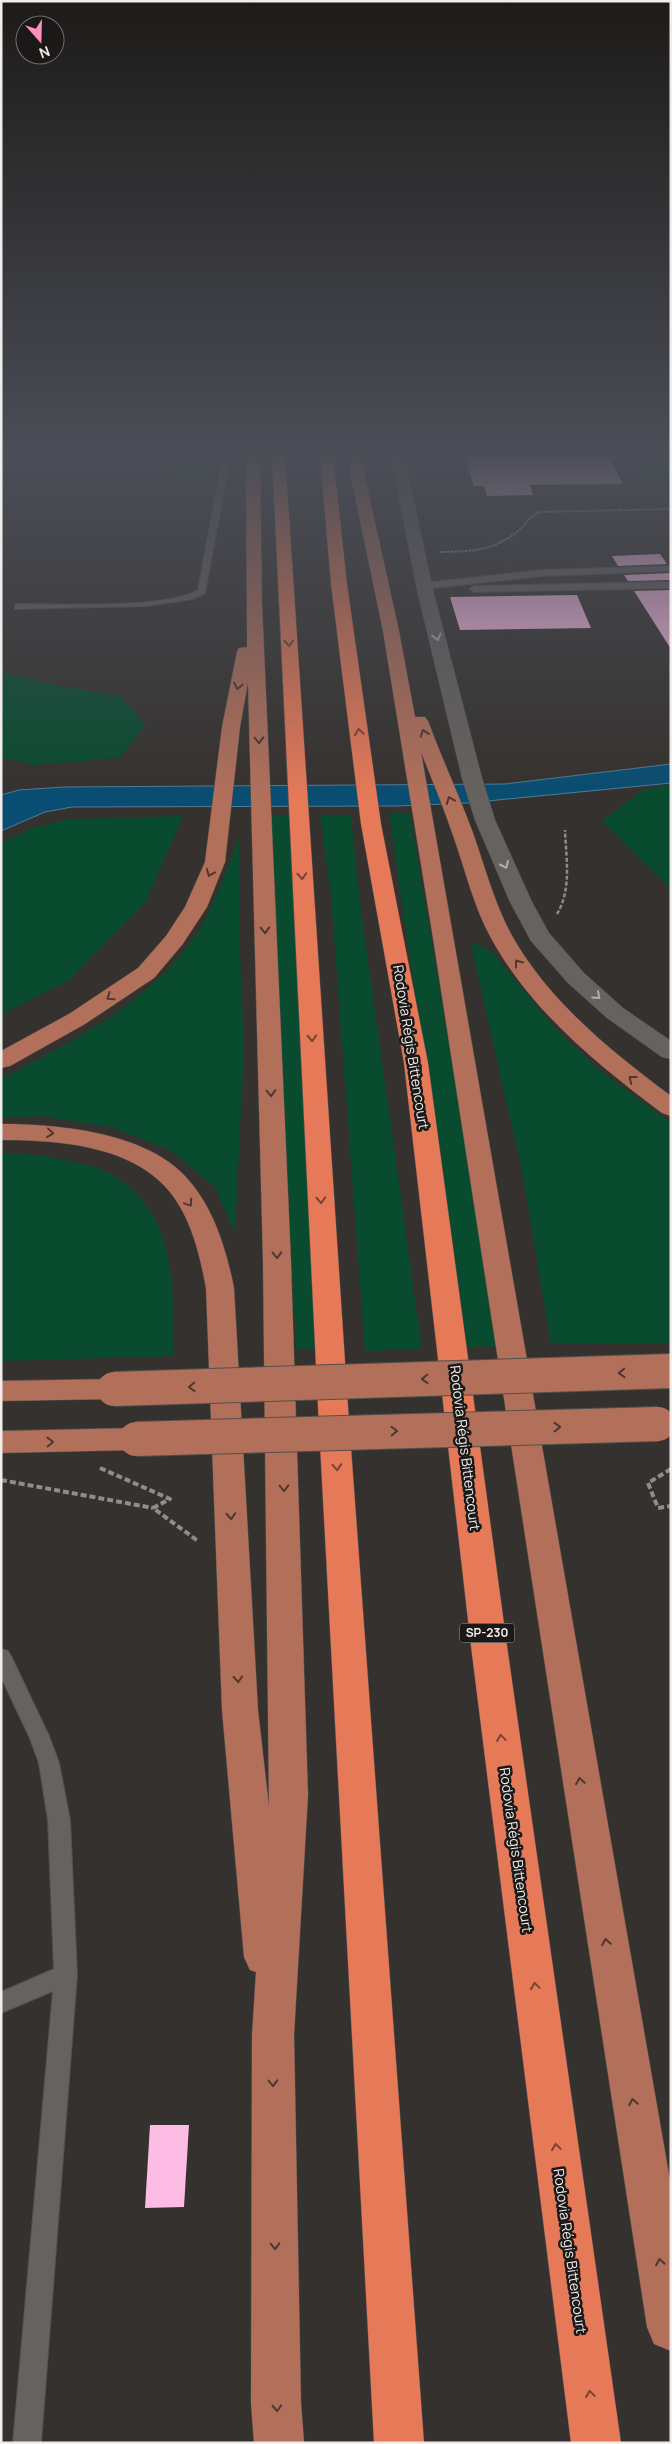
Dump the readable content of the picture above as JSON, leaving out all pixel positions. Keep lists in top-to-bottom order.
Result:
{
  "streets": {
    "highway": ["Rodovia Régis Bittencourt", "SP-230"]
  },
  "north": "bottom"
}
